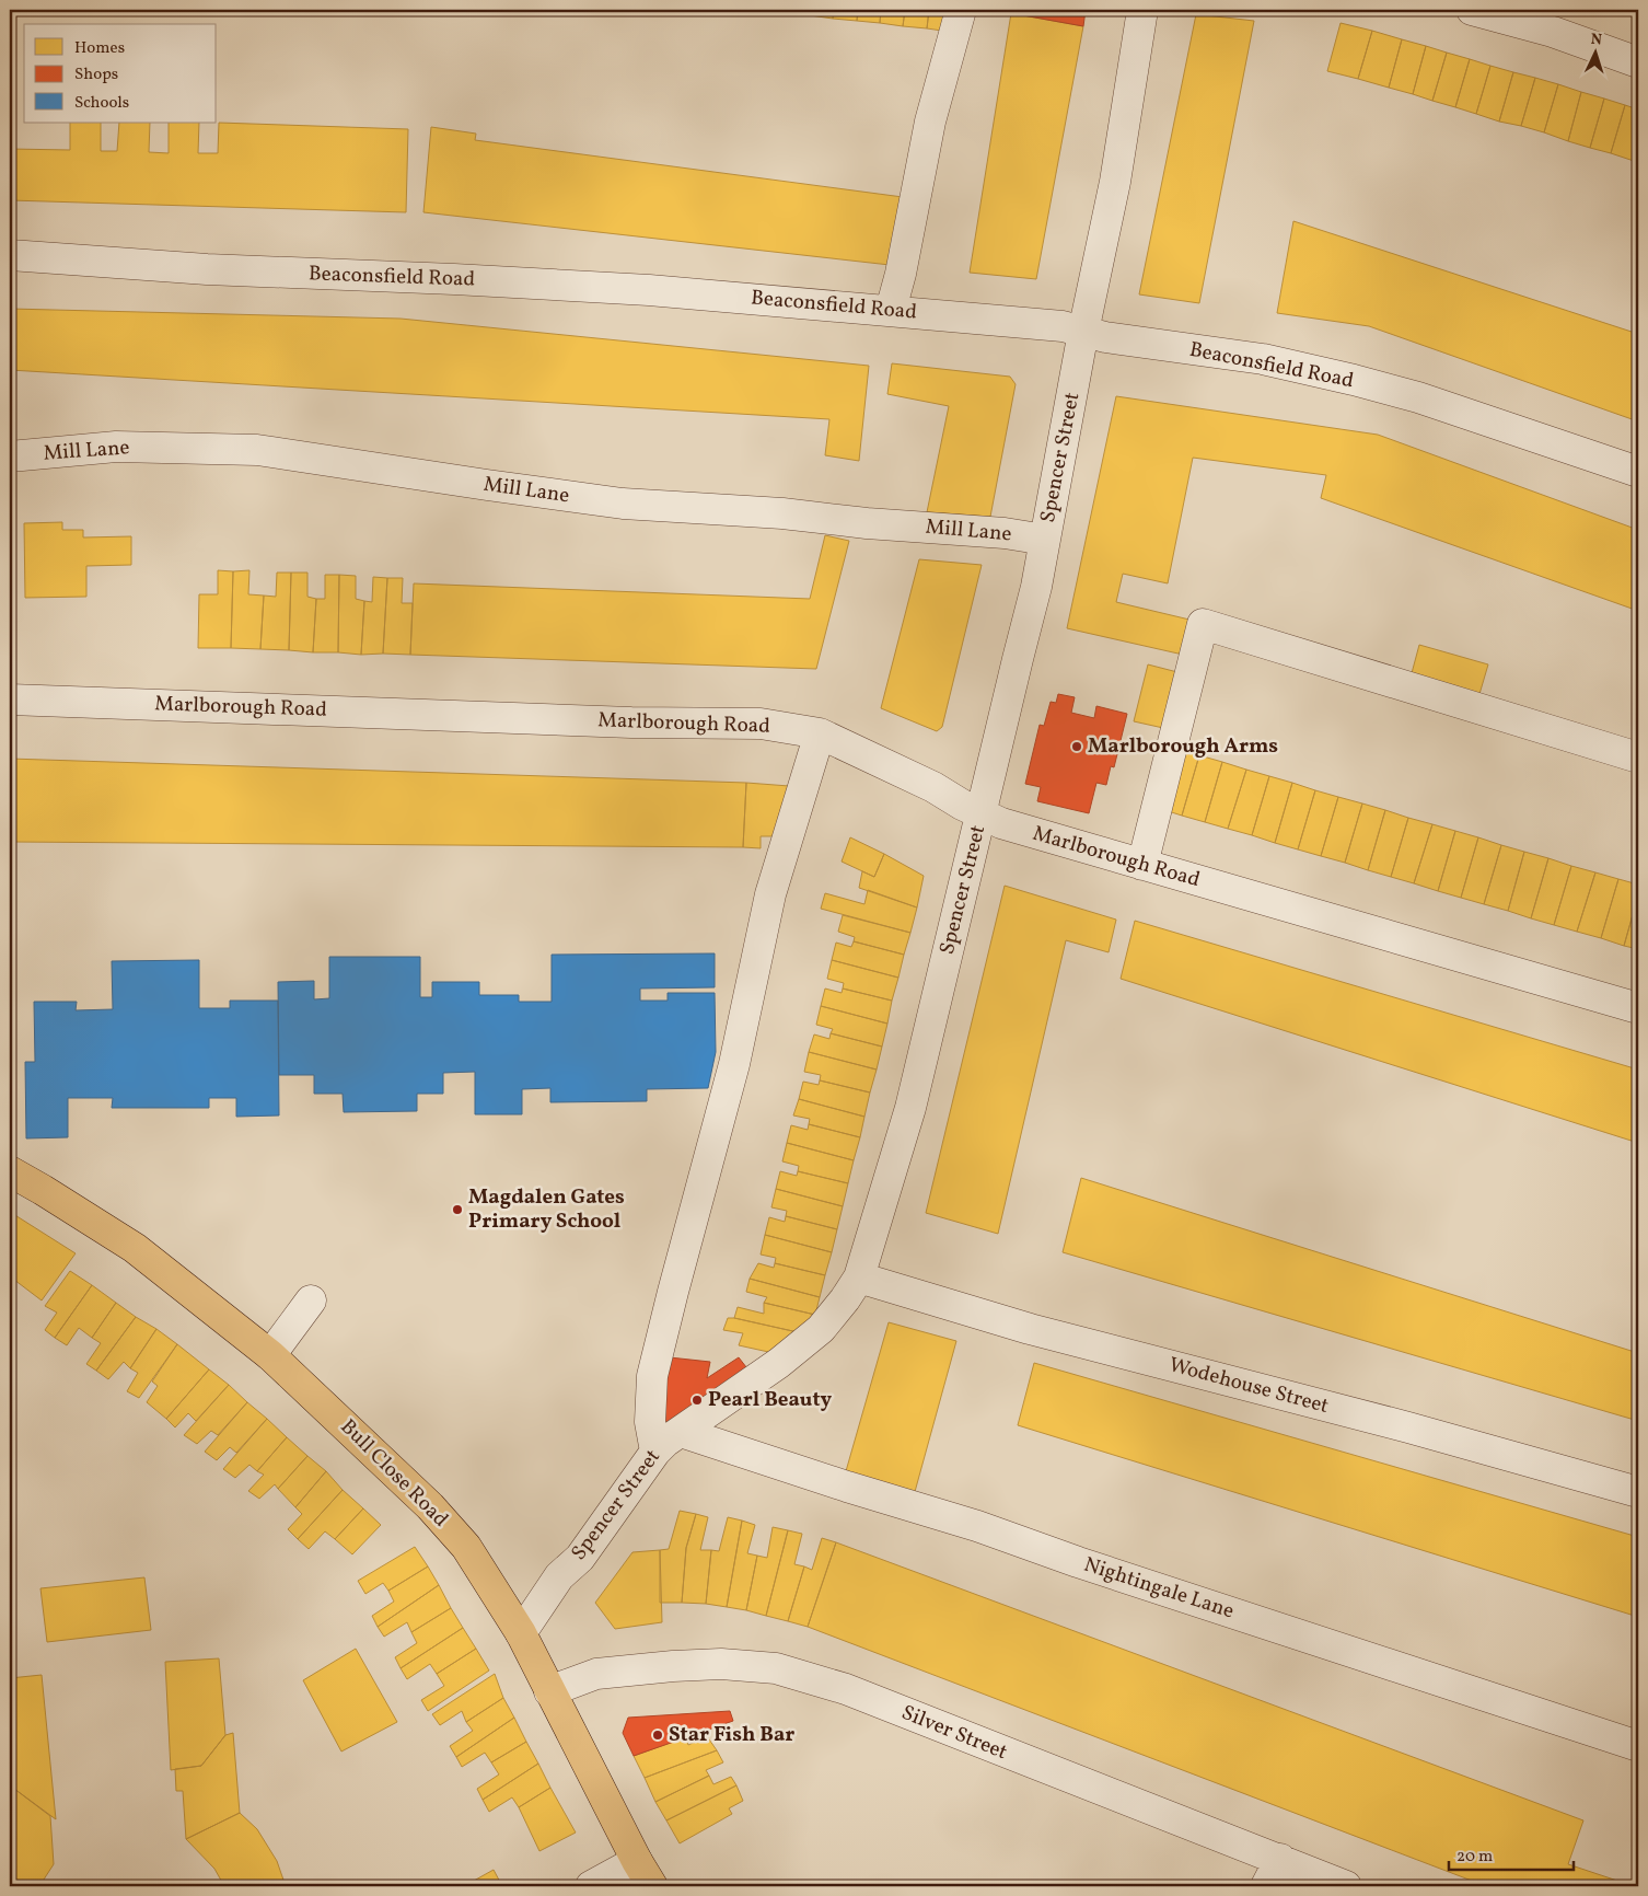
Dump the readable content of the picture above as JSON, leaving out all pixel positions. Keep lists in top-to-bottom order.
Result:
{
  "streets": {
    "main road": ["Bull Close Road"],
    "street": [
      "Beaconsfield Road",
      "Mill Lane",
      "Spencer Street",
      "Marlborough Road",
      "Wodehouse Street",
      "Nightingale Lane",
      "Silver Street"
    ]
  },
  "crossings": [
    ["Beaconsfield Road", "Spencer Street"],
    ["Mill Lane", "Spencer Street"],
    ["Spencer Street", "Marlborough Road"],
    ["Spencer Street", "Wodehouse Street"],
    ["Spencer Street", "Bull Close Road"],
    ["Spencer Street", "Nightingale Lane"],
    ["Bull Close Road", "Silver Street"]
  ],
  "places": [
    "Marlborough Arms",
    "Magdalen Gates Primary School",
    "Pearl Beauty",
    "Star Fish Bar"
  ],
  "legend": ["Homes", "Shops", "Schools"],
  "scale_bar": "20 m",
  "north": "top"
}
